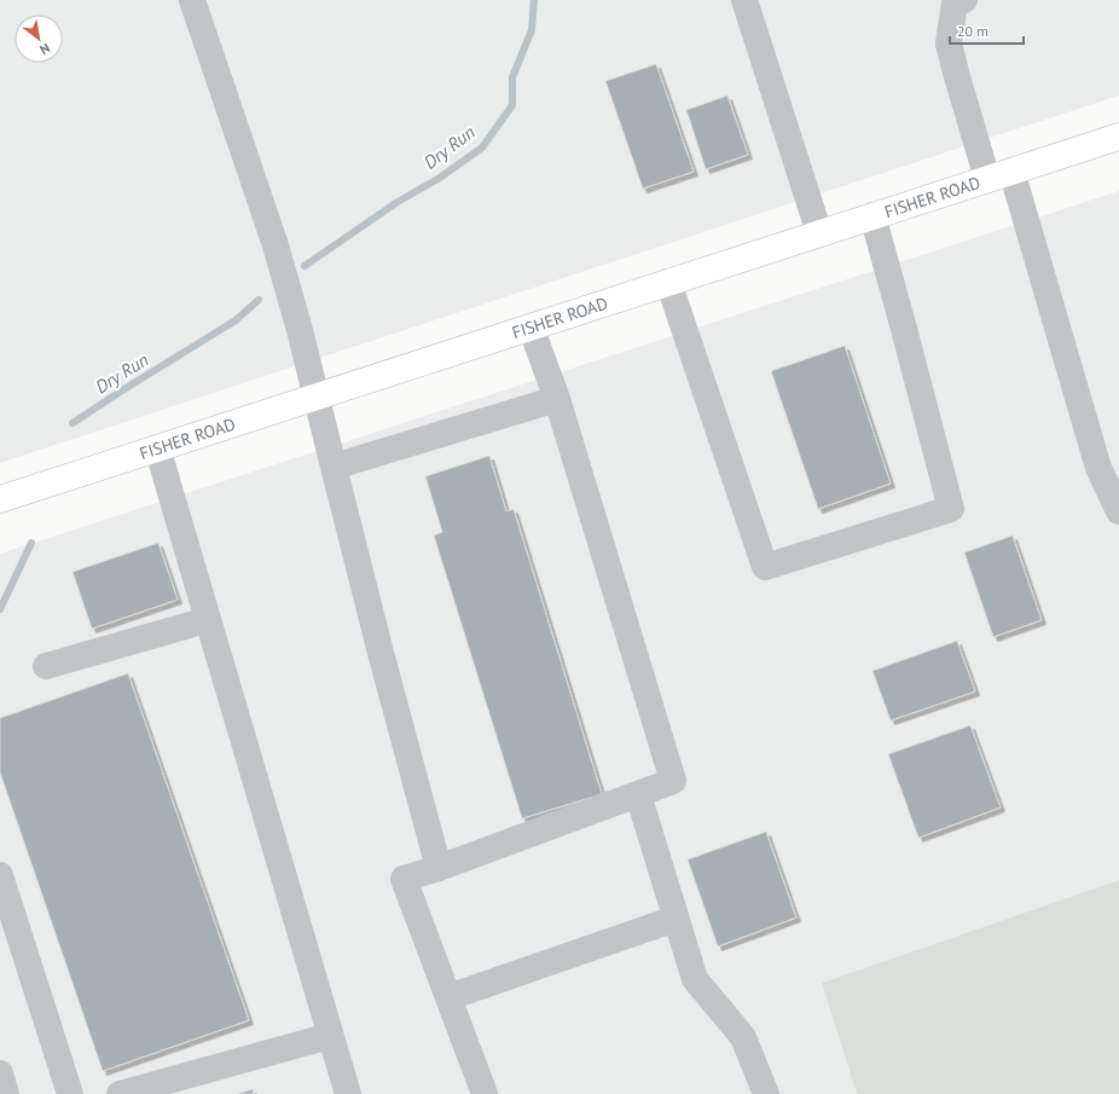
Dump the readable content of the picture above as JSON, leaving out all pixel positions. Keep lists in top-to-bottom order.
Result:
{
  "streets": {
    "main road": ["FISHER ROAD"]
  },
  "water": ["Dry Run"],
  "scale_bar": "20 m",
  "north": "bottom right"
}
